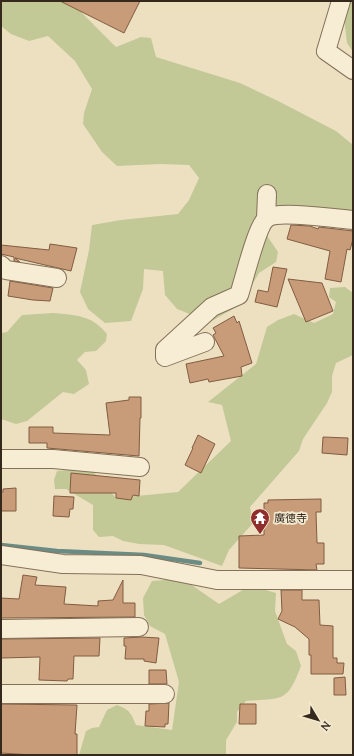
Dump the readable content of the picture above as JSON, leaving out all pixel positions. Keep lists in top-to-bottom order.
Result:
{
  "places": {
    "temple": ["廣徳寺"]
  },
  "north": "bottom right"
}
